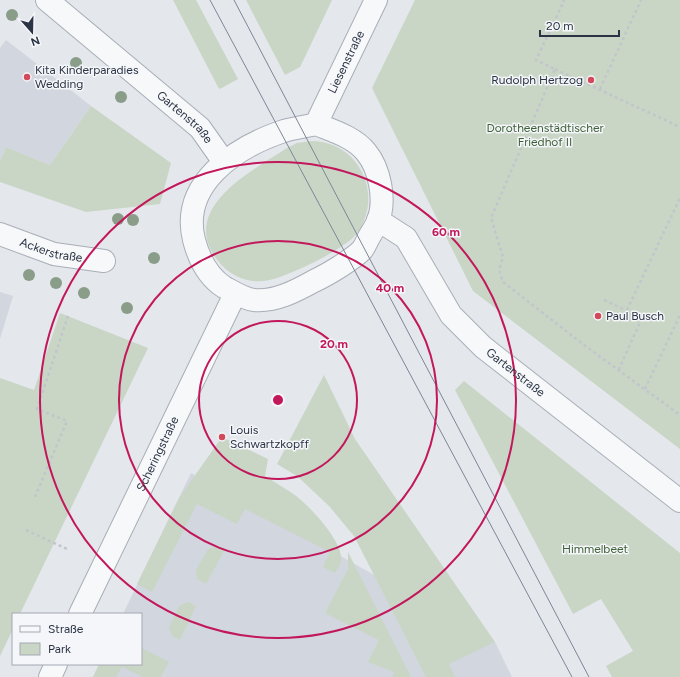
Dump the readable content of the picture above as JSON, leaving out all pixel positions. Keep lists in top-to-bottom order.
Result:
{
  "streets": {
    "street": [
      "Liesenstraße",
      "Gartenstraße",
      "Ackerstraße",
      "Scheringstraße"
    ]
  },
  "parks": ["Dorotheenstädtischer Friedhof II", "Himmelbeet"],
  "places": [
    "Kita Kinderparadies Wedding",
    "Rudolph Hertzog",
    "Paul Busch",
    "Louis Schwartzkopff"
  ],
  "legend": ["Straße", "Park"],
  "scale_bar": "20 m",
  "north": "bottom",
  "rings": ["60 m", "40 m", "20 m"]
}
